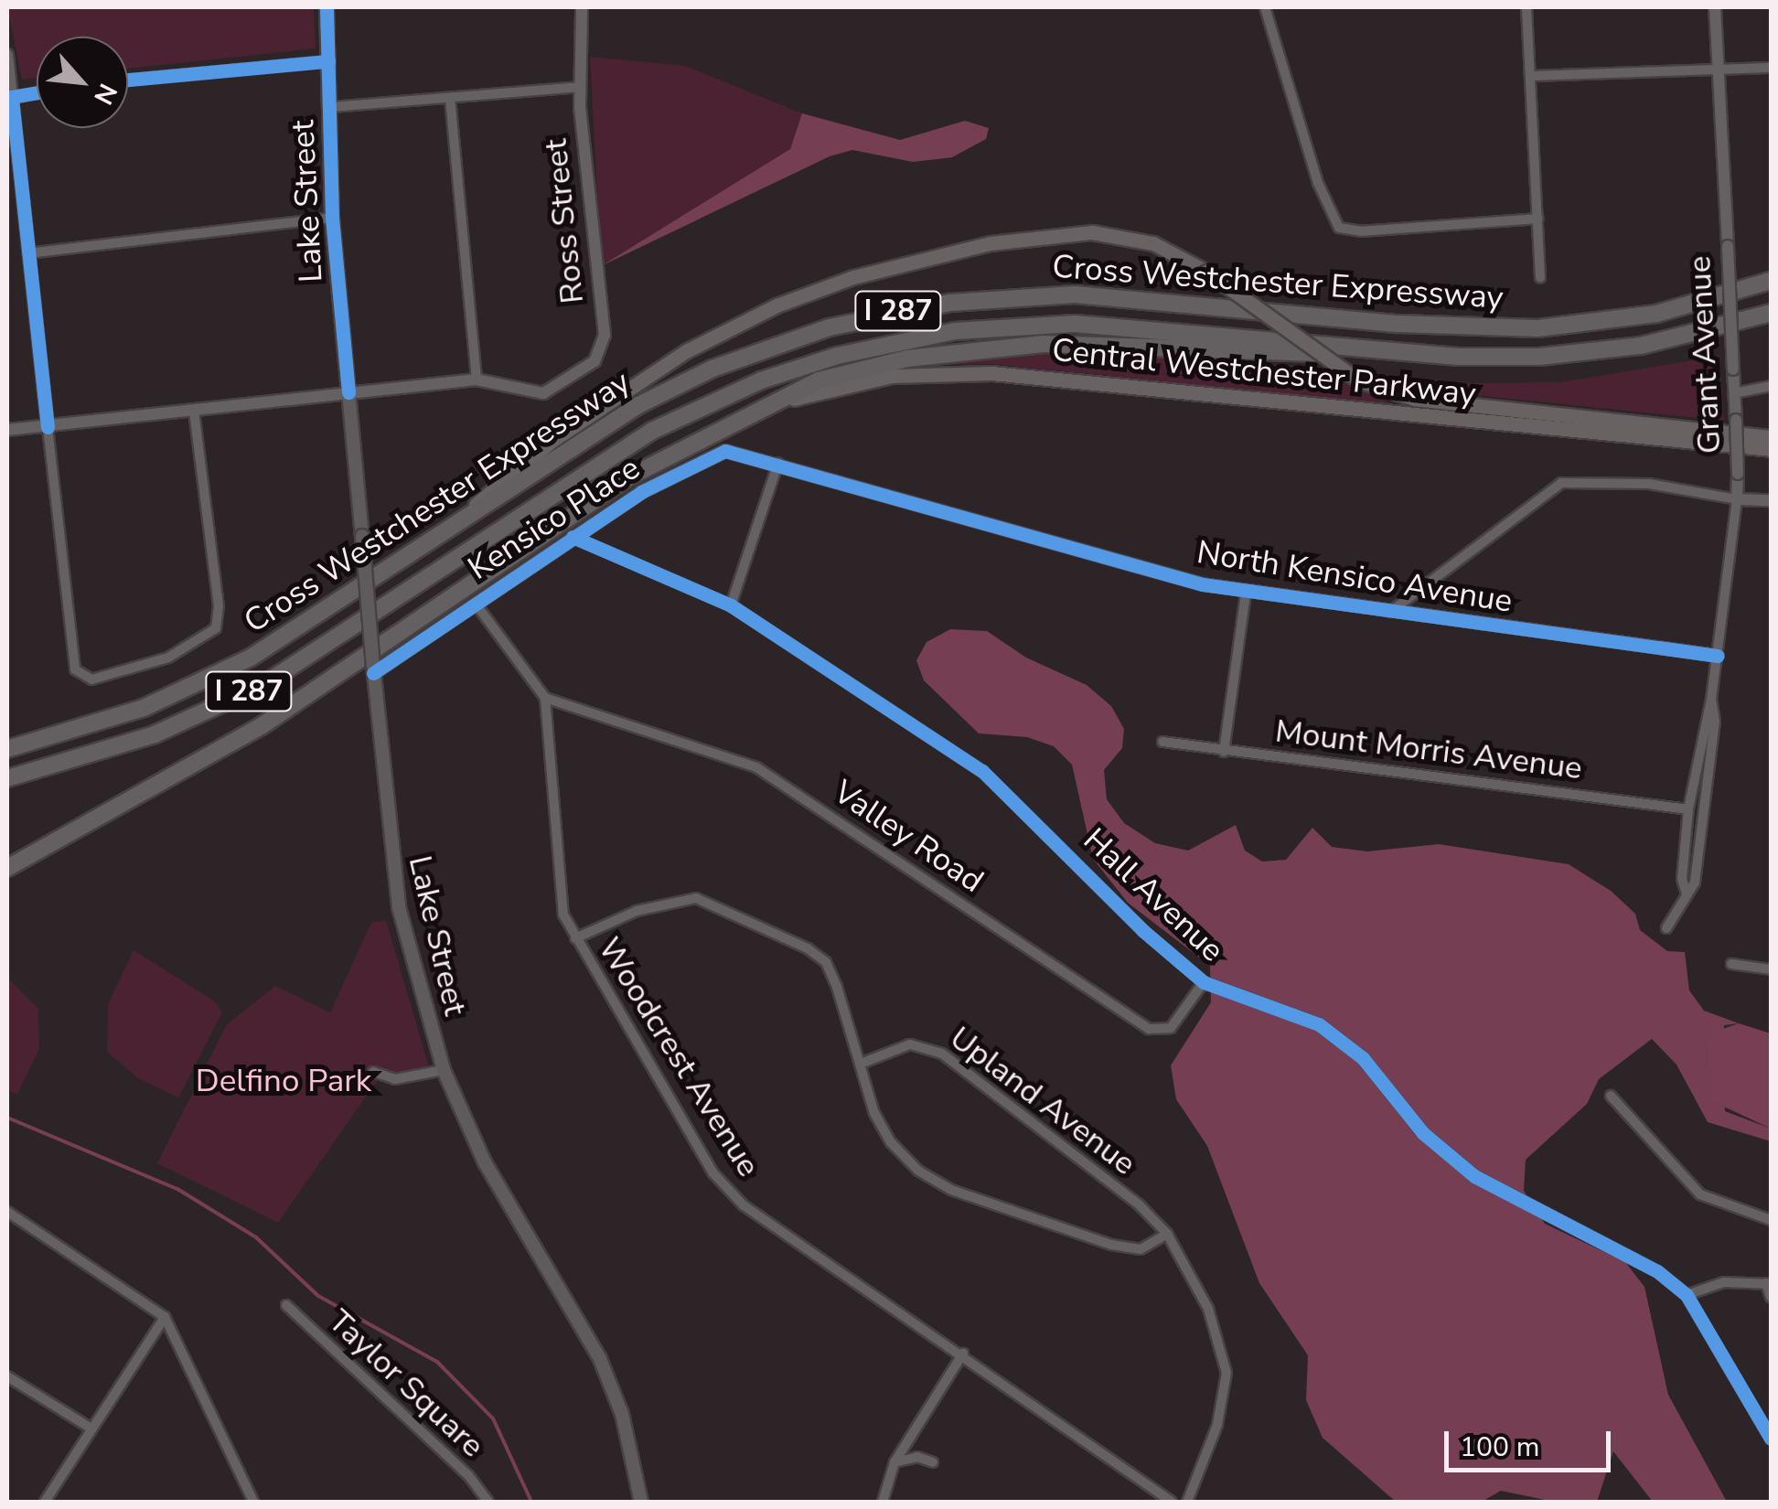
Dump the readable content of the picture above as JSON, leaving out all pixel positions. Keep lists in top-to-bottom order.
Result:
{
  "streets": {
    "highway": ["Cross Westchester Expressway", "I 287"],
    "main road": ["Lake Street", "Central Westchester Parkway"],
    "street": [
      "Ross Street",
      "Grant Avenue",
      "Kensico Place",
      "North Kensico Avenue",
      "Mount Morris Avenue",
      "Valley Road",
      "Hall Avenue",
      "Woodcrest Avenue",
      "Upland Avenue",
      "Taylor Square"
    ]
  },
  "crossings": [
    ["Lake Street", "Kensico Place"],
    ["Cross Westchester Expressway", "Central Westchester Parkway"],
    ["Grant Avenue", "North Kensico Avenue"],
    ["Grant Avenue", "Mount Morris Avenue"],
    ["Kensico Place", "North Kensico Avenue"],
    ["Kensico Place", "Hall Avenue"],
    ["Valley Road", "Hall Avenue"],
    ["Valley Road", "Woodcrest Avenue"]
  ],
  "parks": ["Delfino Park"],
  "scale_bar": "100 m",
  "north": "bottom right"
}
